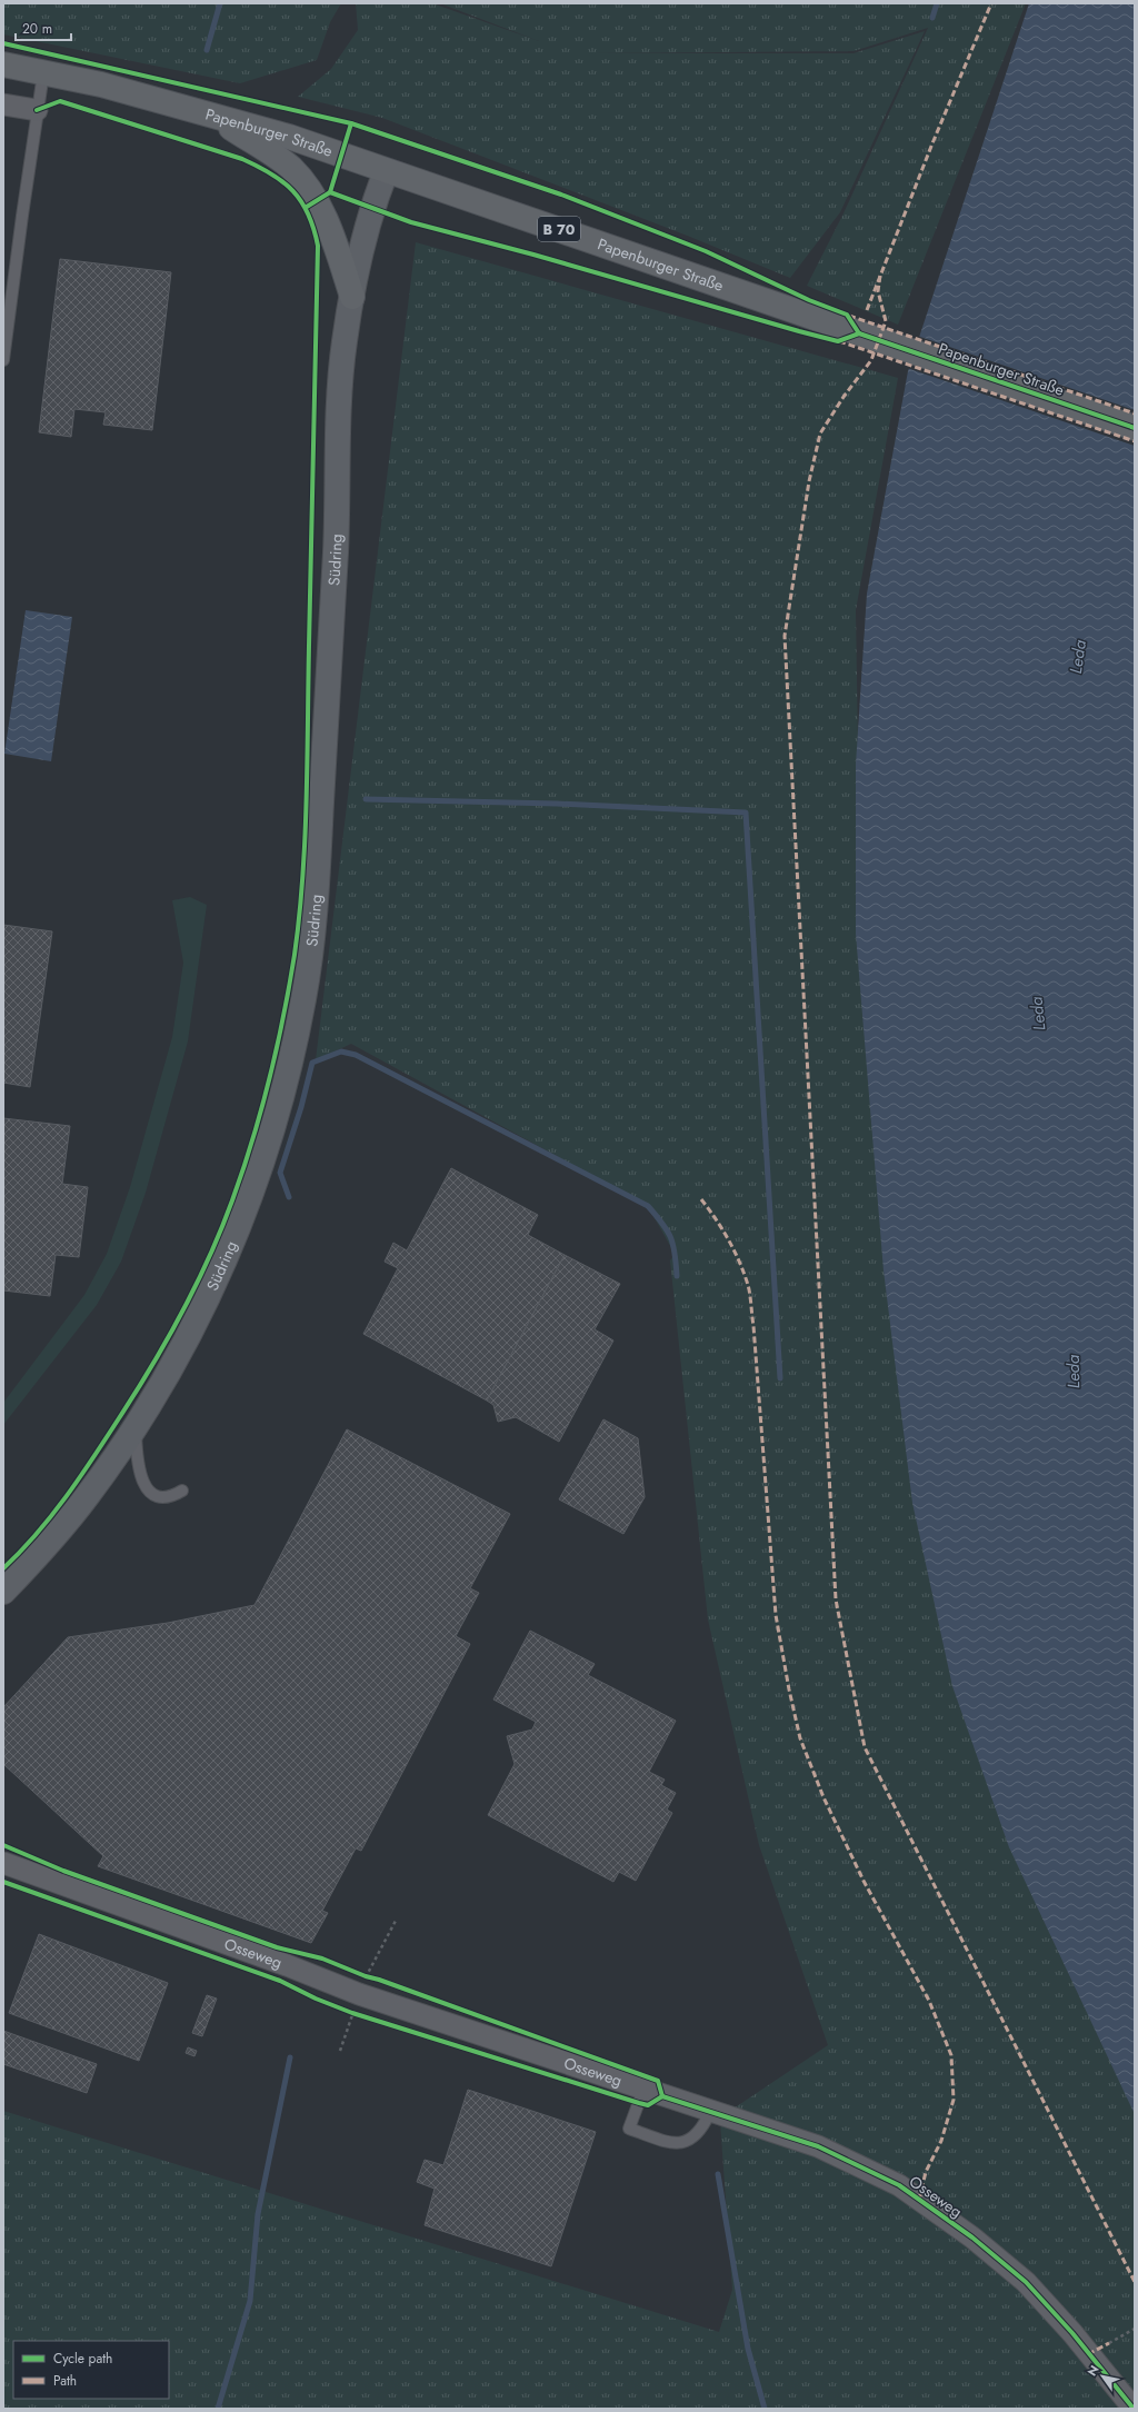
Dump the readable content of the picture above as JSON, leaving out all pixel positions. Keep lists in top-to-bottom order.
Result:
{
  "streets": {
    "main road": ["Papenburger Straße", "B 70", "Südring"],
    "street": ["Osseweg"]
  },
  "crossings": [
    ["Papenburger Straße", "Südring"]
  ],
  "water": ["Leda"],
  "legend": ["Cycle path", "Path"],
  "scale_bar": "20 m",
  "north": "top left"
}
